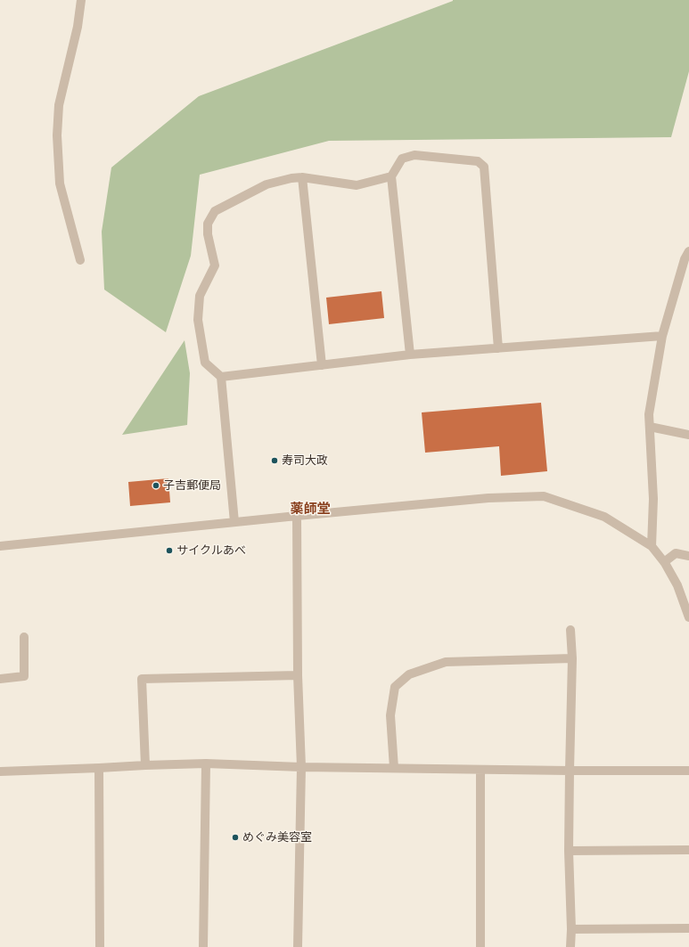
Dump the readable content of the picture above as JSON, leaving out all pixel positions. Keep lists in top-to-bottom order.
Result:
{
  "districts": ["薬師堂"],
  "places": [
    "寿司大政",
    "子吉郵便局",
    "サイクルあべ",
    "めぐみ美容室"
  ]
}
